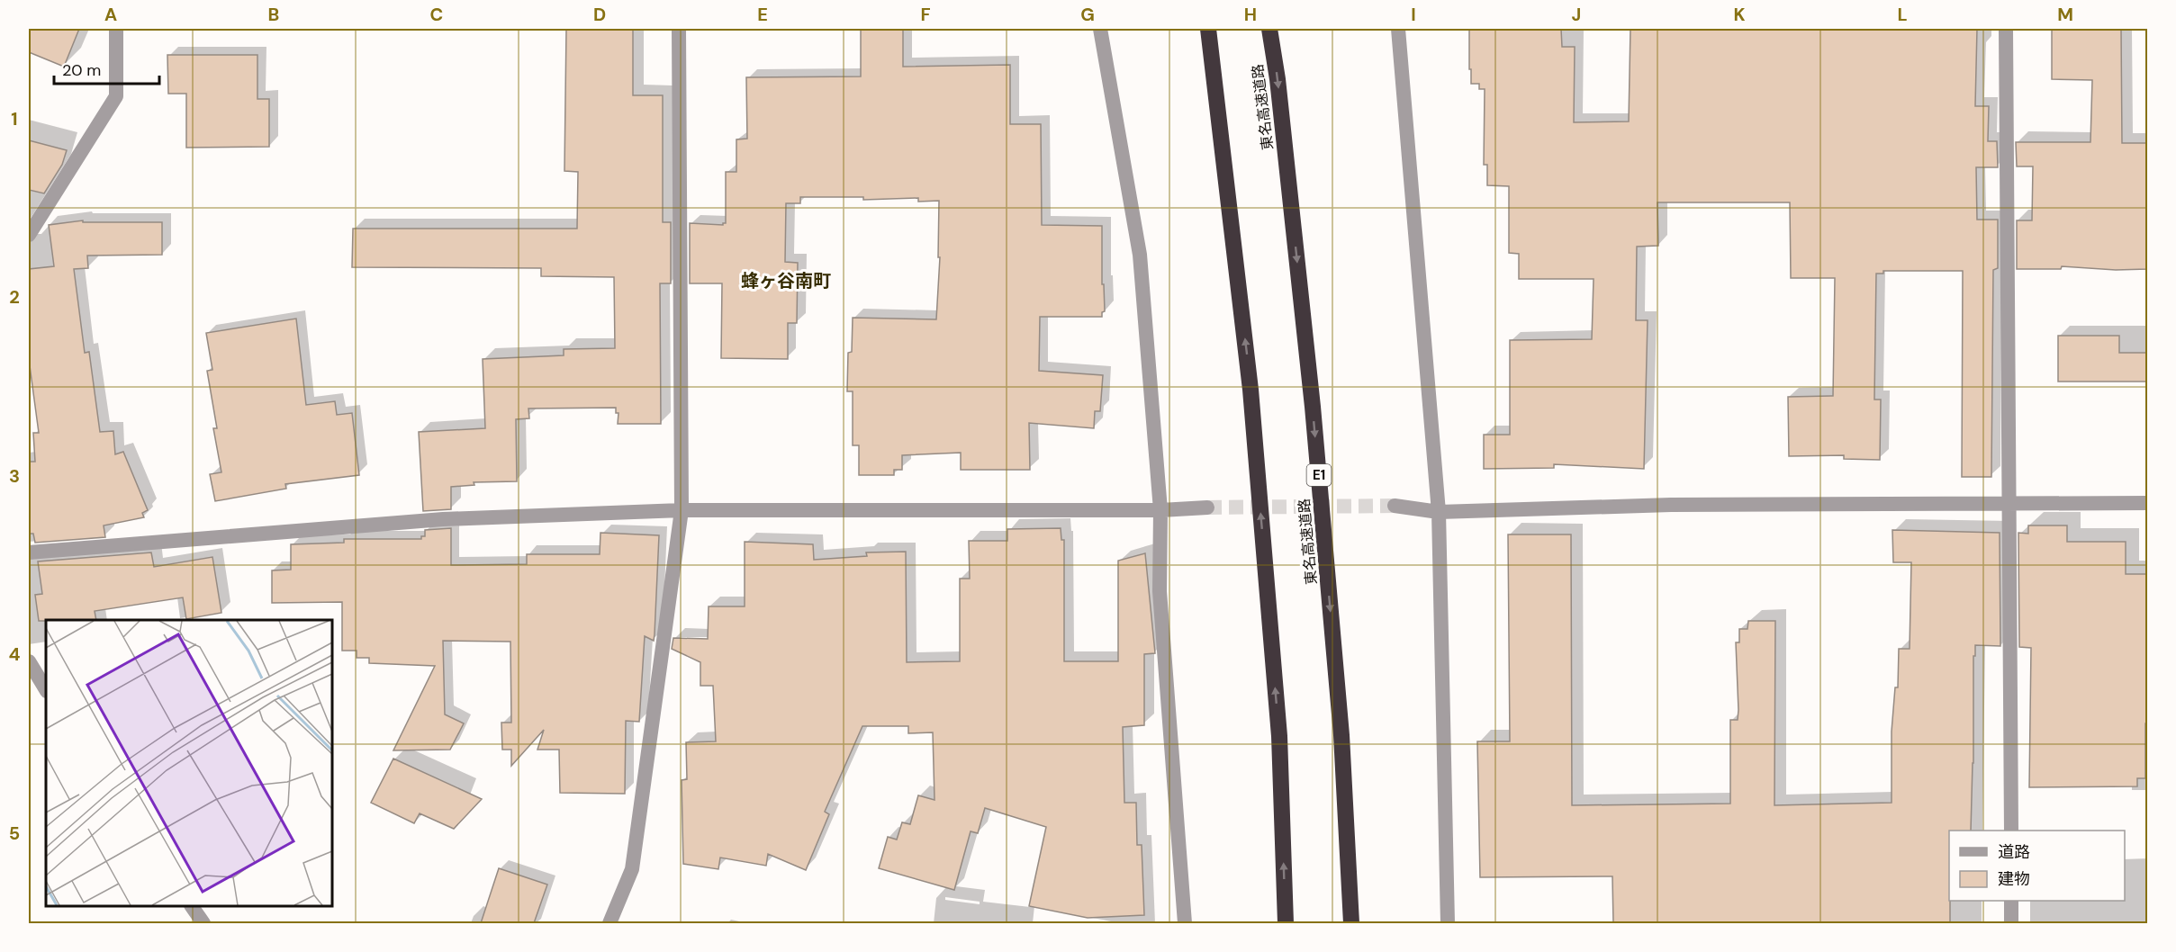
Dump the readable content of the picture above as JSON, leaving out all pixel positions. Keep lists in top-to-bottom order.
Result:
{
  "streets": {
    "highway": ["東名高速道路", "E1"]
  },
  "districts": ["蜂ヶ谷南町"],
  "legend": ["道路", "建物"],
  "scale_bar": "20 m",
  "grid": {
    "columns": [
      "A",
      "B",
      "C",
      "D",
      "E",
      "F",
      "G",
      "H",
      "I",
      "J",
      "K",
      "L",
      "M"
    ],
    "rows": [
      "1",
      "2",
      "3",
      "4",
      "5"
    ]
  }
}
